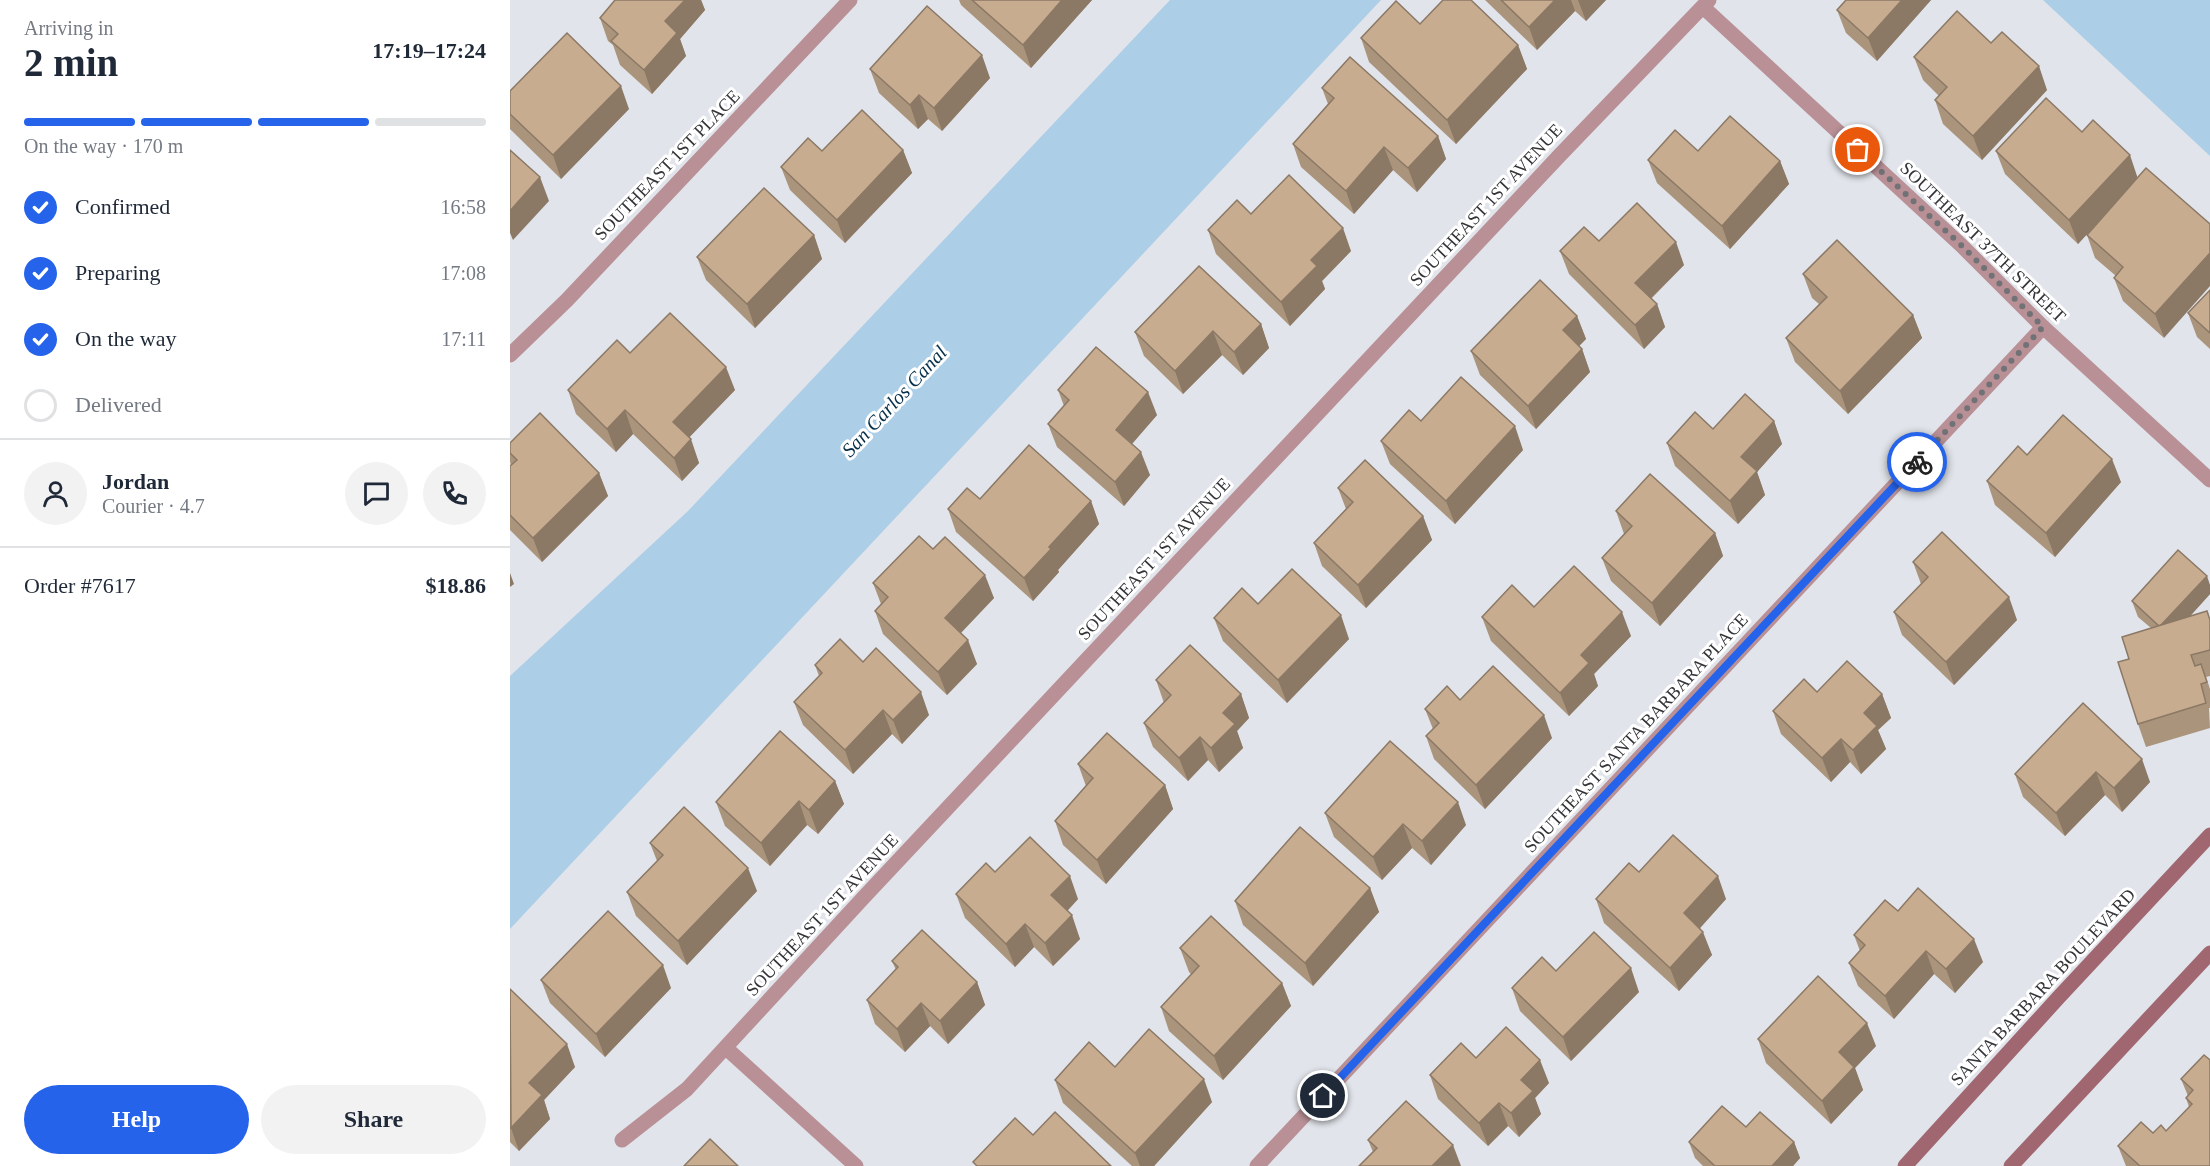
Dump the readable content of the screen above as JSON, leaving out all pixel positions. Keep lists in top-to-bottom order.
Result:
{
  "streets": {
    "main road": ["SANTA BARBARA BOULEVARD"],
    "street": [
      "SOUTHEAST 1ST PLACE",
      "SOUTHEAST 1ST AVENUE",
      "SOUTHEAST 37TH STREET",
      "SOUTHEAST SANTA BARBARA PLACE"
    ]
  },
  "crossings": [
    ["SOUTHEAST 1ST AVENUE", "SOUTHEAST 37TH STREET"],
    ["SOUTHEAST 37TH STREET", "SOUTHEAST SANTA BARBARA PLACE"]
  ],
  "water": ["San Carlos Canal"],
  "page": {
    "heading": ["2 min", "Arriving in", "17:19–17:24"],
    "panel": [
      "Jordan",
      "Courier · 4.7",
      "Order #7617",
      "$18.86"
    ],
    "bar": "On the way · 170 m",
    "list": [
      ["Confirmed", "16:58"],
      ["Preparing", "17:08"],
      ["On the way", "17:11"],
      "Delivered"
    ],
    "buttons": ["Help", "Share"]
  }
}
